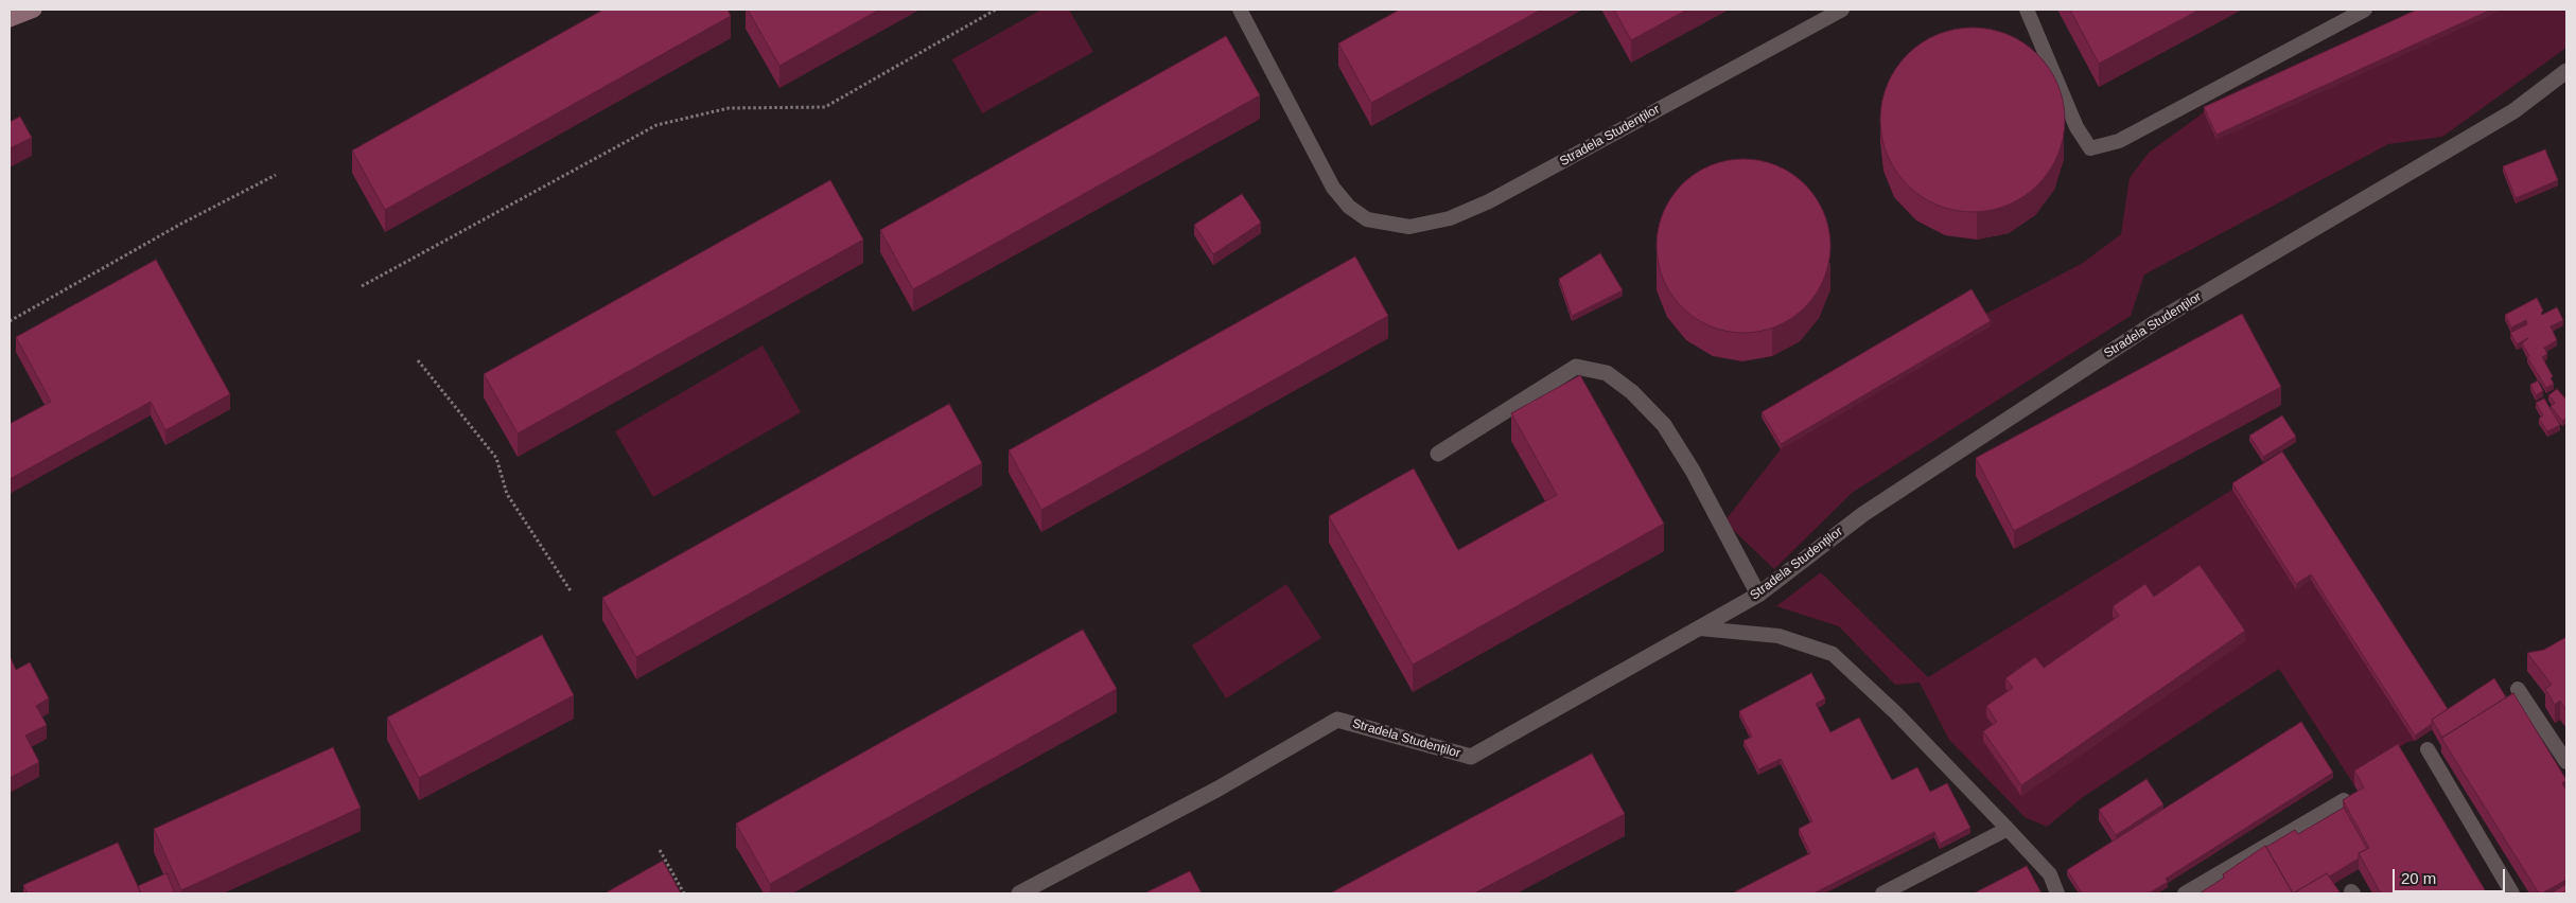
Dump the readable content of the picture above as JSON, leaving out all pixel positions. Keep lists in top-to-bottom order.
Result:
{
  "streets": {
    "street": ["Stradela Studenților"]
  },
  "scale_bar": "20 m"
}
